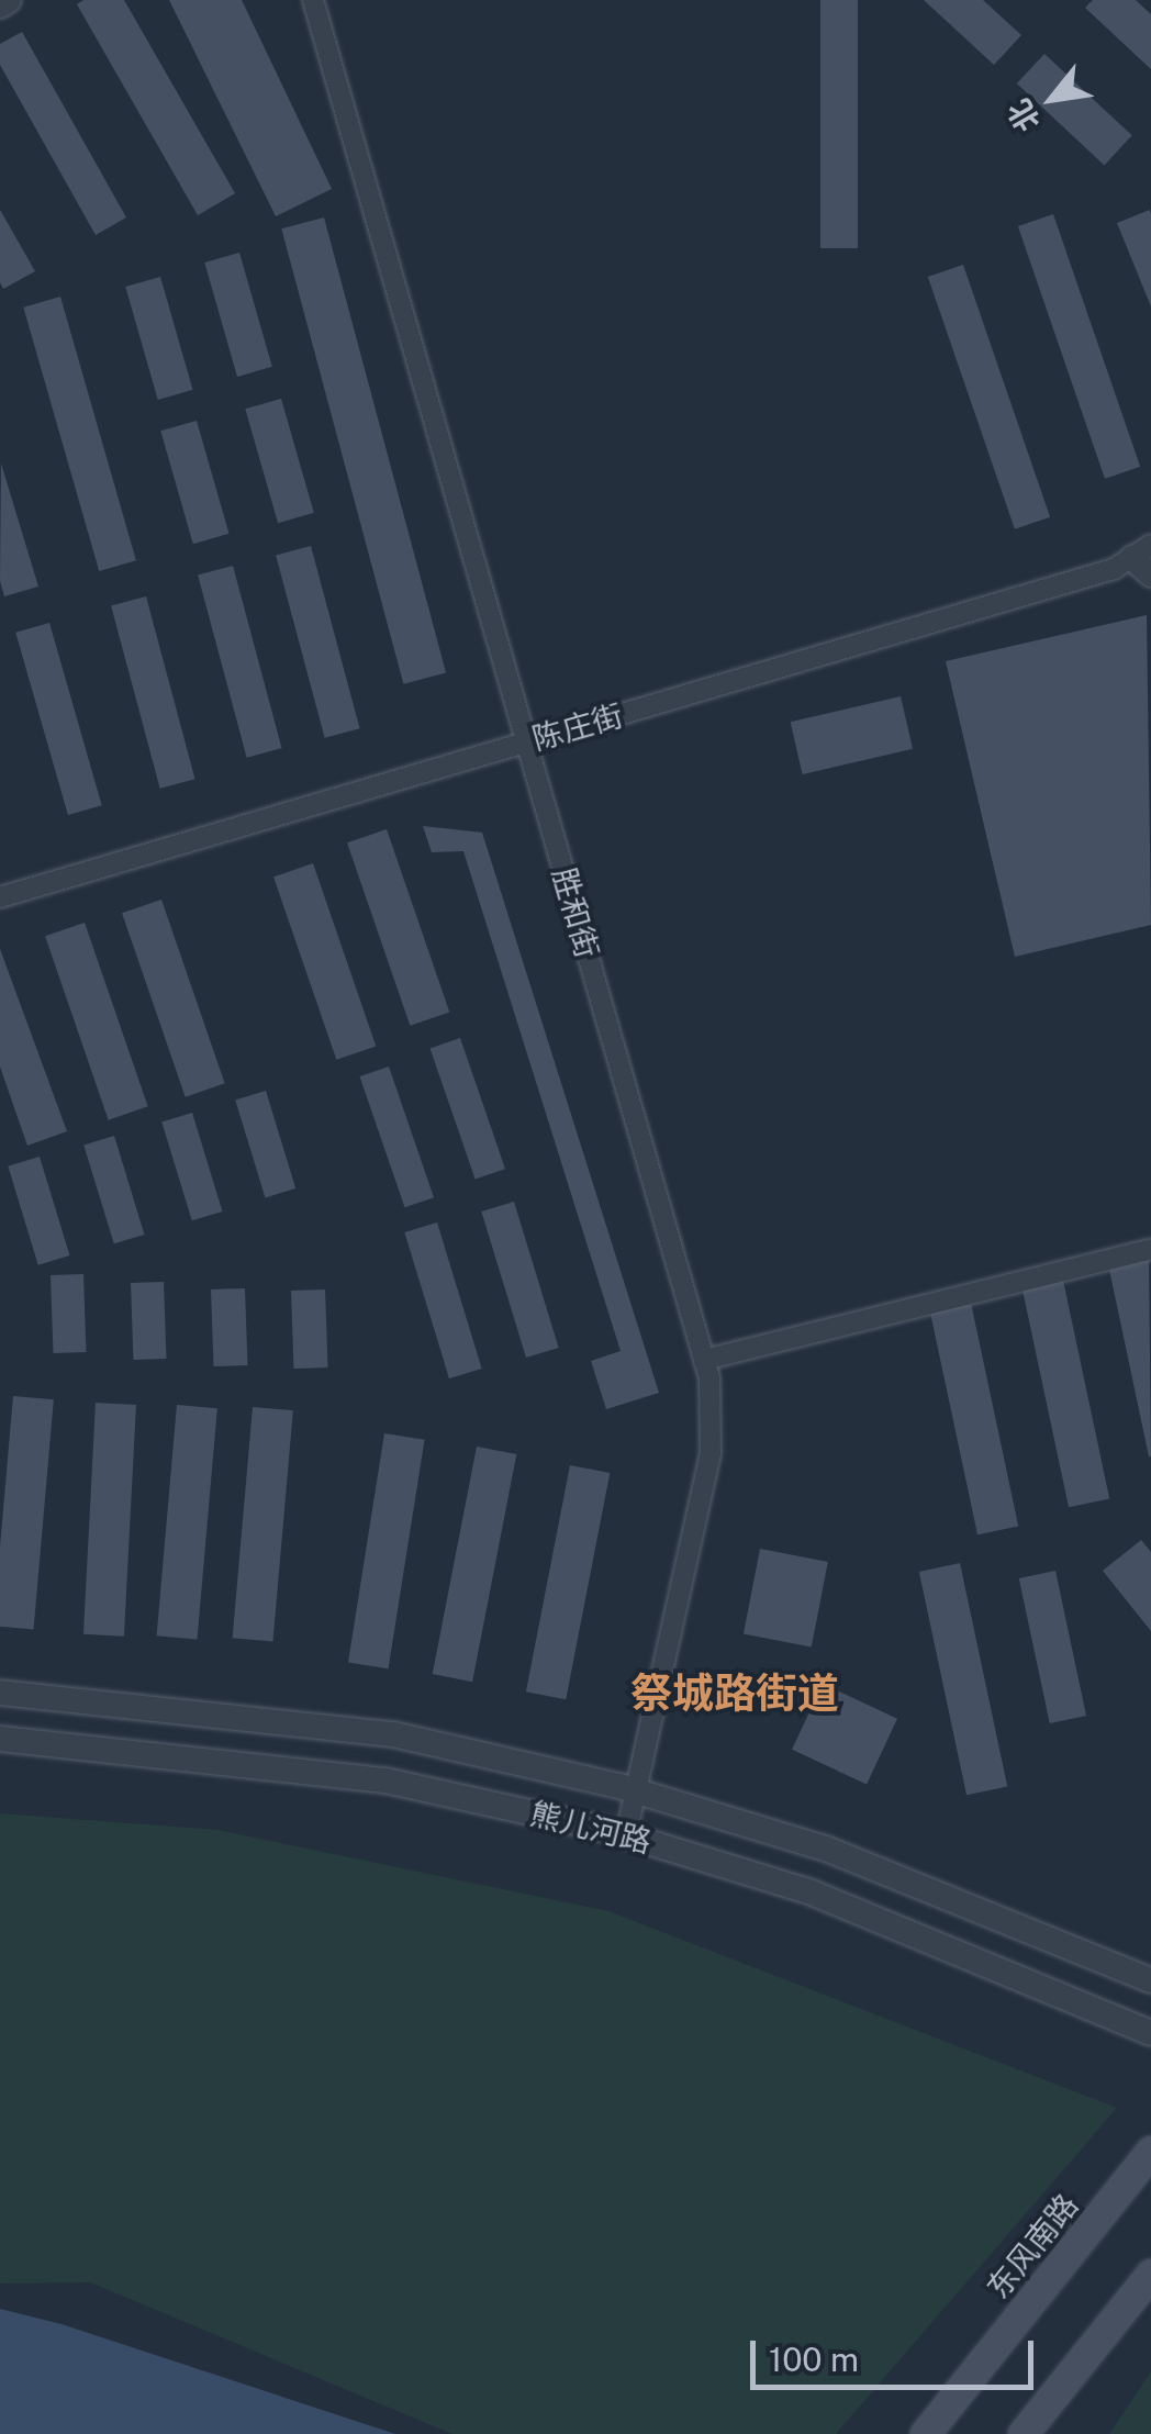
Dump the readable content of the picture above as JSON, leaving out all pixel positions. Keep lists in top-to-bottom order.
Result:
{
  "streets": {
    "main road": ["东风南路"],
    "street": ["陈庄街", "胜和街", "熊儿河路"]
  },
  "crossings": [
    ["陈庄街", "胜和街"],
    ["胜和街", "熊儿河路"]
  ],
  "districts": ["祭城路街道"],
  "scale_bar": "100 m",
  "north": "bottom left"
}
